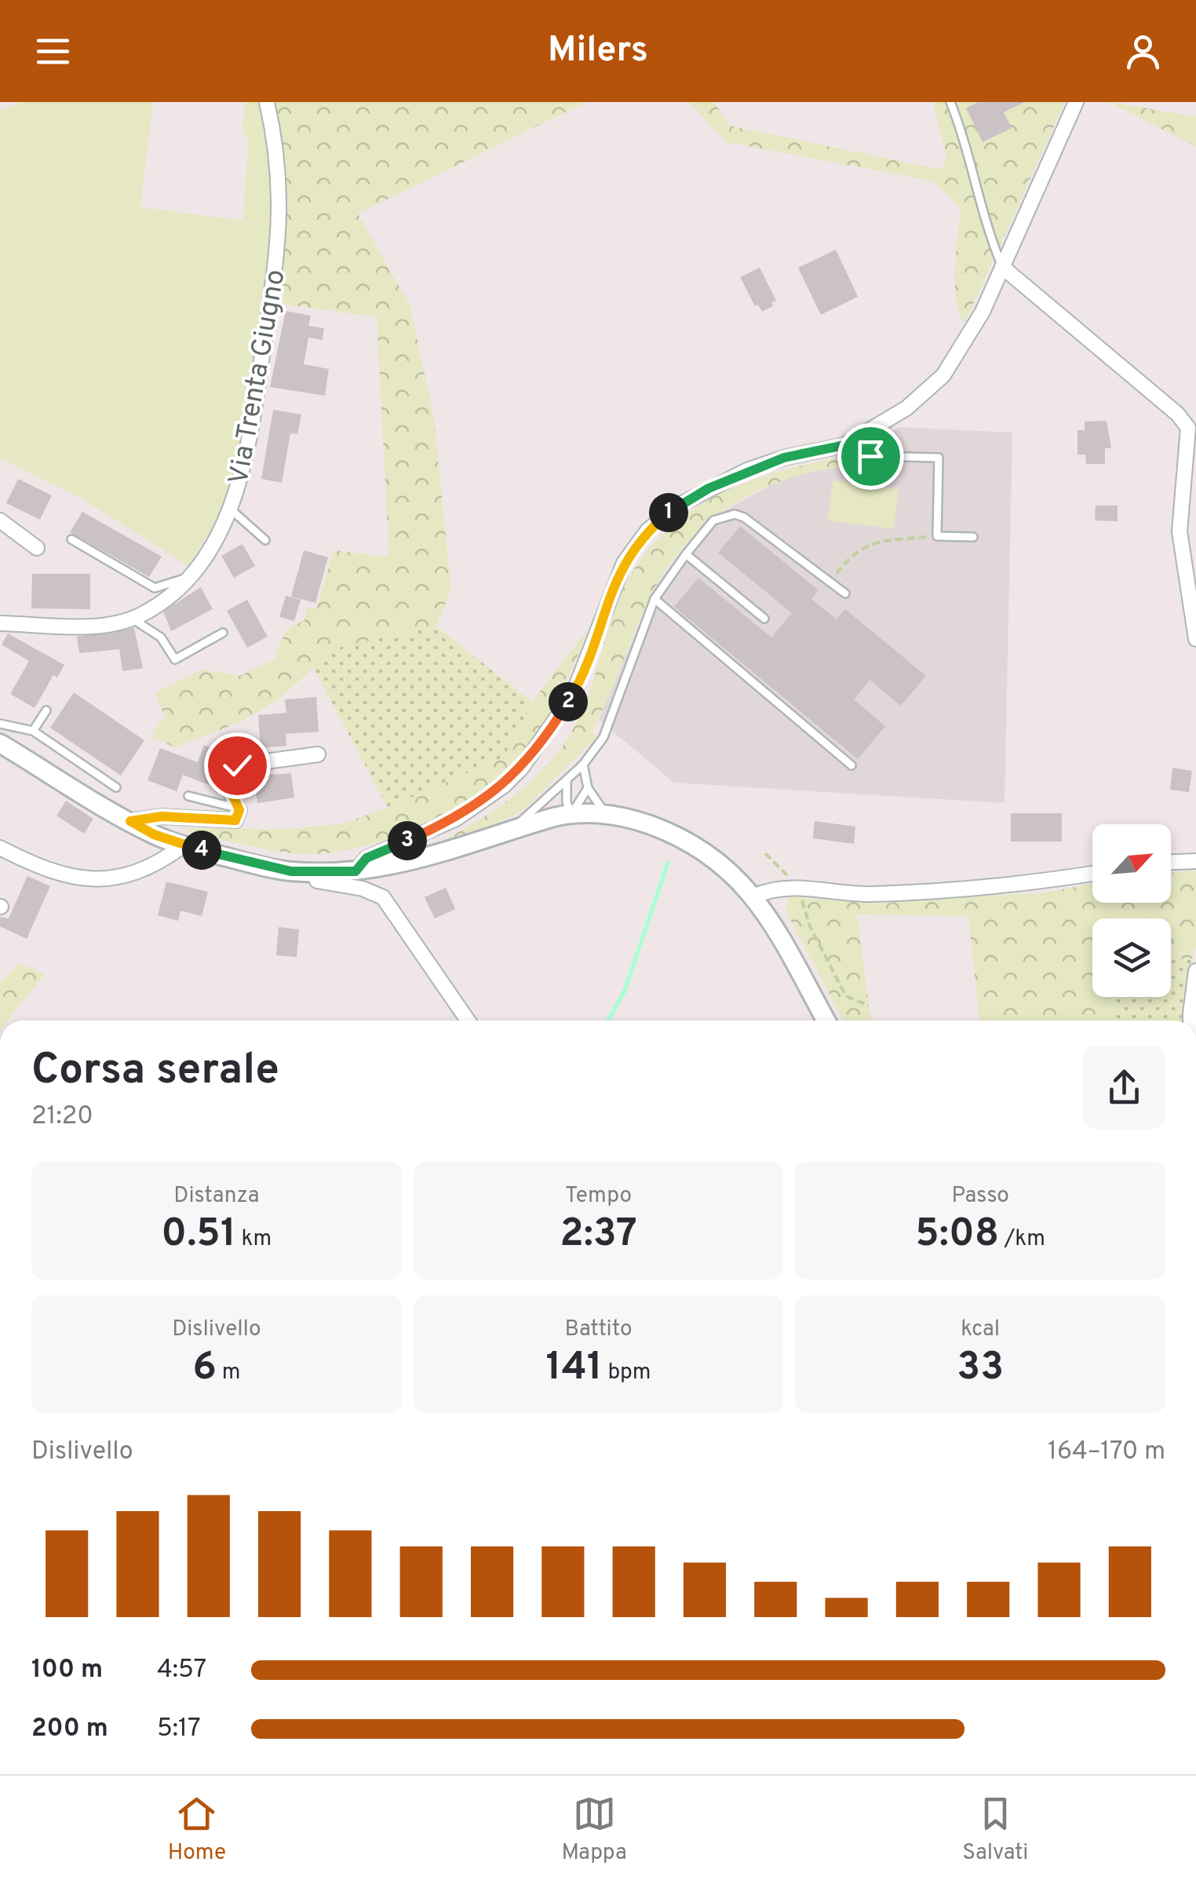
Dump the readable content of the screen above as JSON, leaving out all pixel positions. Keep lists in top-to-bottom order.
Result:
{
  "streets": {
    "street": ["Via Trenta Giugno"]
  },
  "north": "top right",
  "page": {
    "header": "Milers",
    "pins": [
      "1",
      "2",
      "3",
      "4"
    ],
    "heading": ["Corsa serale", "21:20"],
    "stats": [
      ["Distanza", "0.51 km"],
      ["Tempo", "2:37"],
      ["Passo", "5:08 /km"],
      ["Dislivello", "6 m"],
      ["Battito", "141 bpm"],
      ["kcal", "33"]
    ],
    "chart": ["Dislivello", "164–170 m"],
    "list": [
      {
        "name": "100 m",
        "note": "4:57"
      },
      {
        "name": "200 m",
        "note": "5:17"
      }
    ],
    "tabs": ["Home", "Mappa", "Salvati"]
  }
}
